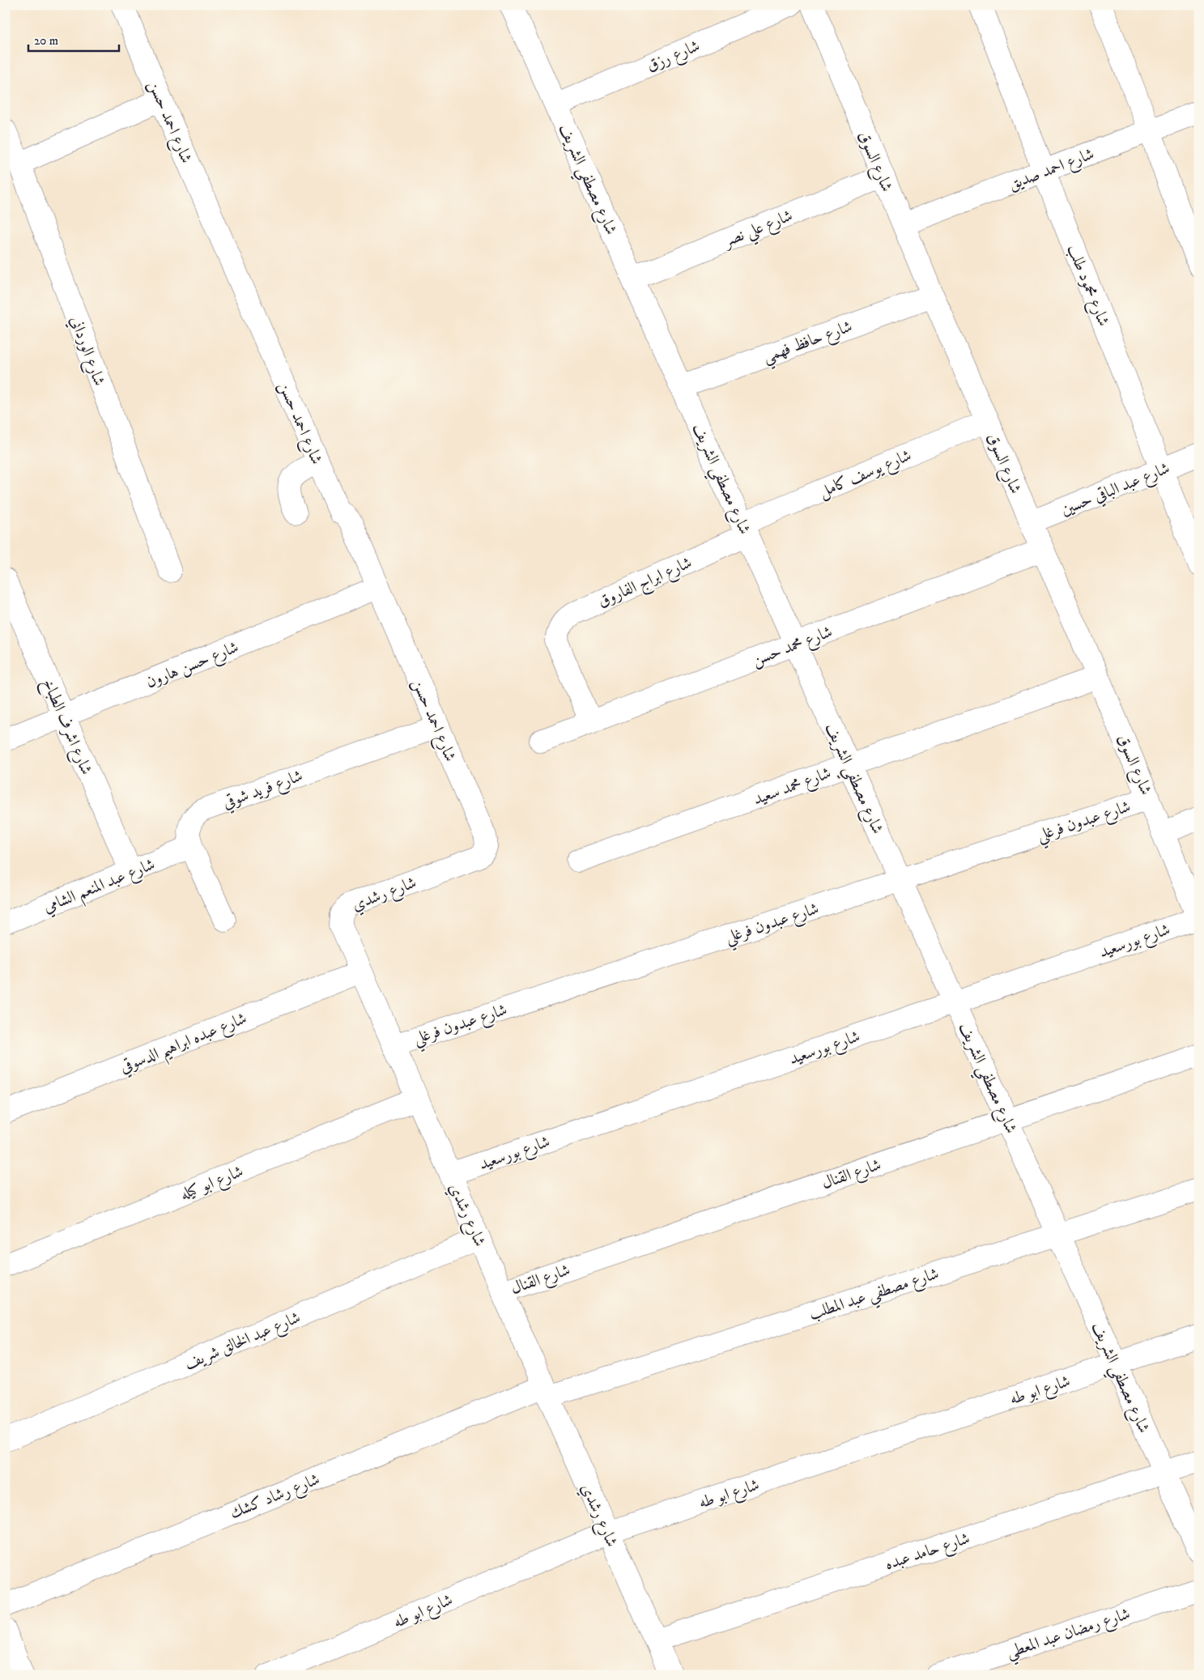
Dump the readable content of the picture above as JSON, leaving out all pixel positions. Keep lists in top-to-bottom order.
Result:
{
  "streets": {
    "street": [
      "شارع رزق",
      "شارع احمد حسن",
      "شارع السوق",
      "شارع احمد صديق",
      "شارع مصطفي الشريف",
      "شارع علي نصر",
      "شارع محمود طلب",
      "شارع حافظ فهمي",
      "شارع الورداني",
      "شارع يوسف كامل",
      "شارع عبد الباقي حسين",
      "شارع ابراج الفاروق",
      "شارع محمد حسن",
      "شارع حسن هارون",
      "شارع اشرف الطباخ",
      "شارع محمد سعيد",
      "شارع فريد شوقي",
      "شارع عبدون فرغلي",
      "شارع عبد المنعم الشامي",
      "شارع رشدي",
      "شارع بورسعيد",
      "شارع عبده ابراهيم الدسوقي",
      "شارع القنال",
      "شارع ابو كيله",
      "شارع مصطفي عبد المطلب",
      "شارع عبد الخالق شريف",
      "شارع ابو طه",
      "شارع رشاد كشك",
      "شارع حامد عبده",
      "شارع رمضان عبد المعطي"
    ]
  },
  "crossings": [
    ["شارع رزق", "شارع مصطفي الشريف"],
    ["شارع احمد حسن", "شارع حسن هارون"],
    ["شارع احمد حسن", "شارع فريد شوقي"],
    ["شارع احمد حسن", "شارع رشدي"],
    ["شارع السوق", "شارع احمد صديق"],
    ["شارع السوق", "شارع علي نصر"],
    ["شارع السوق", "شارع حافظ فهمي"],
    ["شارع السوق", "شارع يوسف كامل"],
    ["شارع السوق", "شارع عبد الباقي حسين"],
    ["شارع السوق", "شارع محمد حسن"],
    ["شارع السوق", "شارع محمد سعيد"],
    ["شارع السوق", "شارع عبدون فرغلي"],
    ["شارع السوق", "شارع بورسعيد"],
    ["شارع احمد صديق", "شارع محمود طلب"],
    ["شارع مصطفي الشريف", "شارع علي نصر"],
    ["شارع مصطفي الشريف", "شارع حافظ فهمي"],
    ["شارع مصطفي الشريف", "شارع يوسف كامل"],
    ["شارع مصطفي الشريف", "شارع ابراج الفاروق"],
    ["شارع مصطفي الشريف", "شارع محمد حسن"],
    ["شارع مصطفي الشريف", "شارع محمد سعيد"],
    ["شارع مصطفي الشريف", "شارع عبدون فرغلي"],
    ["شارع مصطفي الشريف", "شارع بورسعيد"],
    ["شارع مصطفي الشريف", "شارع القنال"],
    ["شارع مصطفي الشريف", "شارع مصطفي عبد المطلب"],
    ["شارع مصطفي الشريف", "شارع ابو طه"],
    ["شارع مصطفي الشريف", "شارع حامد عبده"],
    ["شارع محمود طلب", "شارع عبد الباقي حسين"],
    ["شارع يوسف كامل", "شارع ابراج الفاروق"],
    ["شارع ابراج الفاروق", "شارع محمد حسن"],
    ["شارع حسن هارون", "شارع اشرف الطباخ"],
    ["شارع اشرف الطباخ", "شارع عبد المنعم الشامي"],
    ["شارع فريد شوقي", "شارع عبد المنعم الشامي"],
    ["شارع عبدون فرغلي", "شارع رشدي"],
    ["شارع رشدي", "شارع بورسعيد"],
    ["شارع رشدي", "شارع عبده ابراهيم الدسوقي"],
    ["شارع رشدي", "شارع القنال"],
    ["شارع رشدي", "شارع ابو كيله"],
    ["شارع رشدي", "شارع مصطفي عبد المطلب"],
    ["شارع رشدي", "شارع عبد الخالق شريف"],
    ["شارع رشدي", "شارع ابو طه"],
    ["شارع رشدي", "شارع رشاد كشك"],
    ["شارع رشدي", "شارع حامد عبده"],
    ["شارع مصطفي عبد المطلب", "شارع رشاد كشك"]
  ],
  "scale_bar": "20 m"
}
